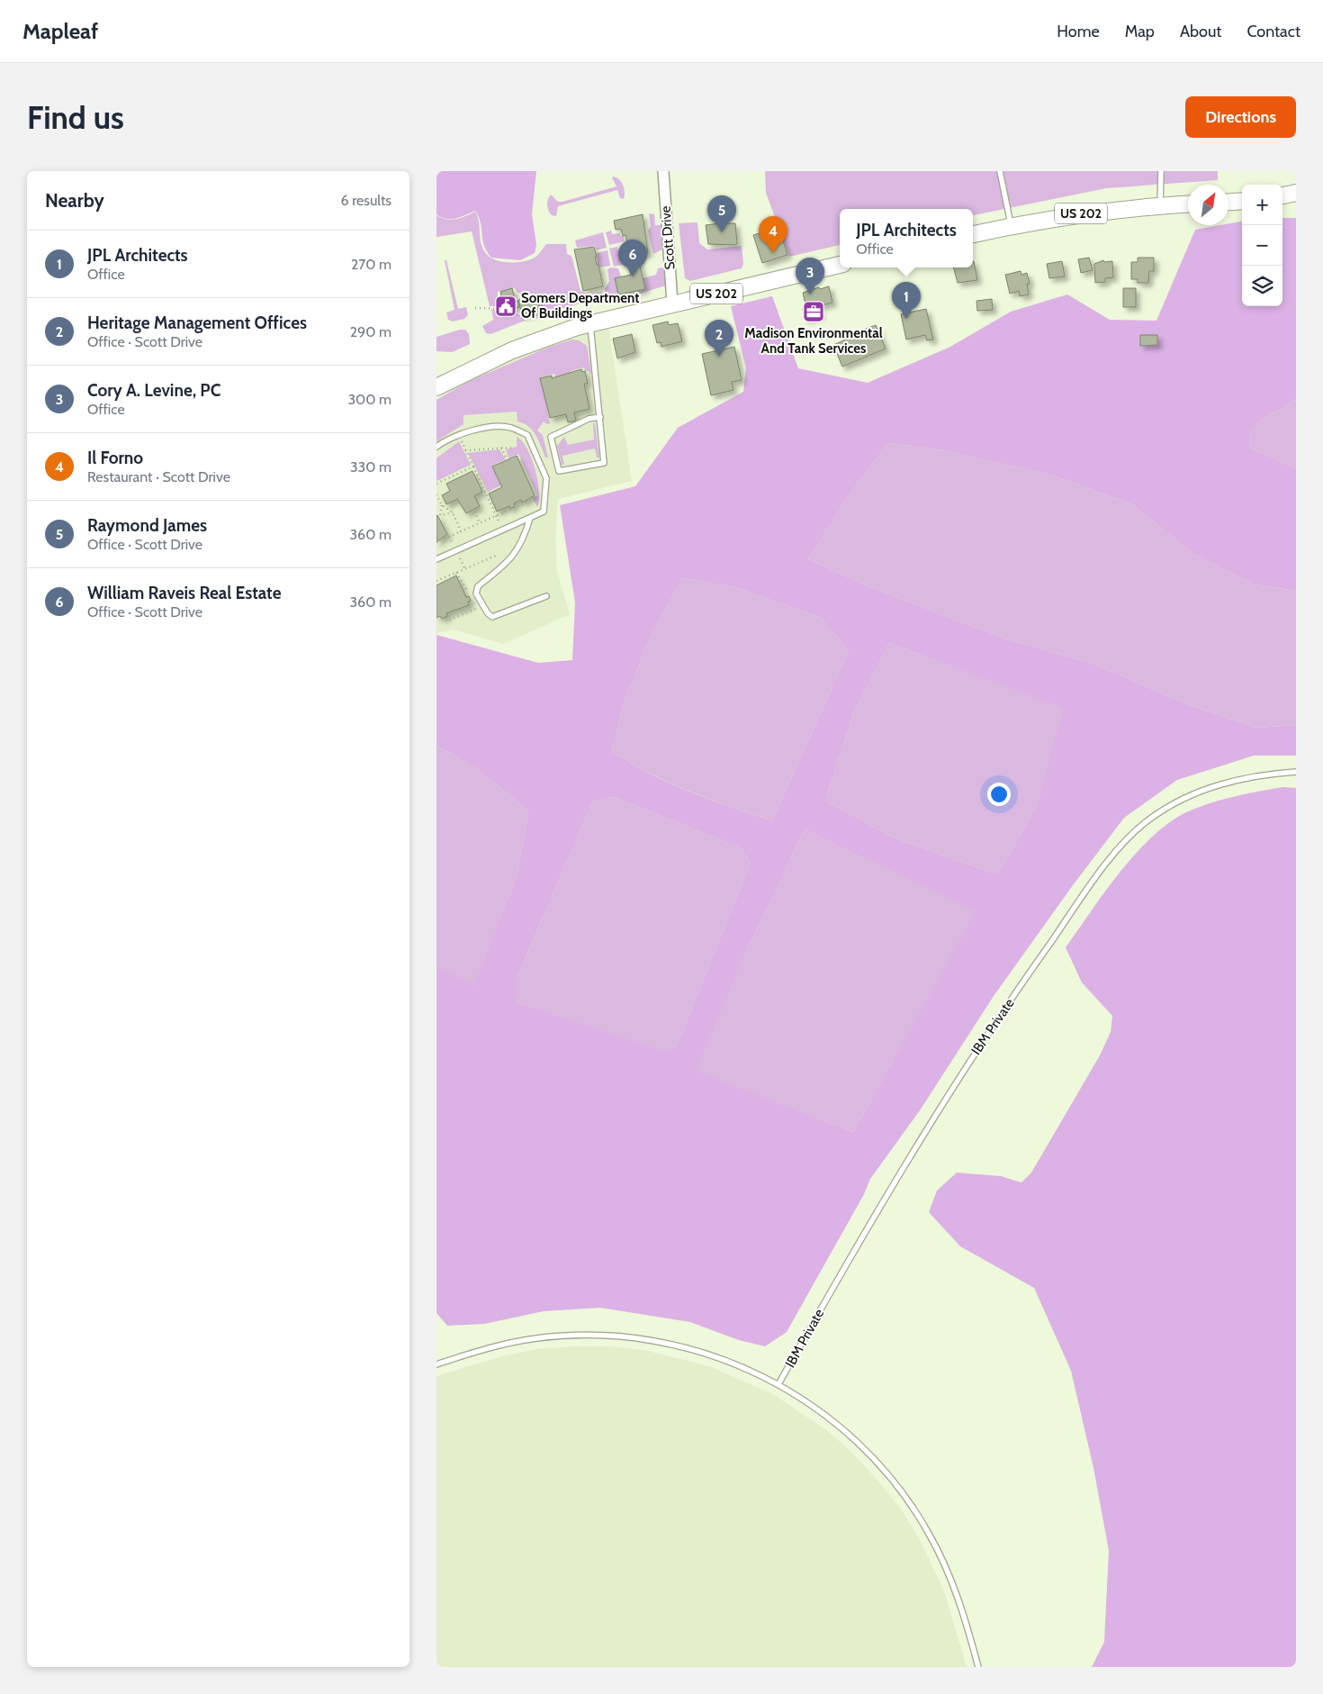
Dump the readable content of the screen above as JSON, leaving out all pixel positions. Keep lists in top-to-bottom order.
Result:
{
  "streets": {
    "main road": ["US 202"],
    "street": ["Scott Drive"],
    "lane": ["IBM Private"]
  },
  "crossings": [
    ["US 202", "Scott Drive"]
  ],
  "places": {
    "public building": ["Somers Department Of Buildings"],
    "office": ["Madison Environmental And Tank Services"]
  },
  "north": "top right",
  "page": {
    "header": "Mapleaf",
    "nav": [
      "Home",
      "Map",
      "About",
      "Contact"
    ],
    "buttons": "Directions",
    "title": "Find us",
    "heading": ["Nearby", "6 results"],
    "map_buttons": ["+", "−"],
    "pins": [
      "5",
      "4",
      "6",
      "3",
      "1",
      "2"
    ],
    "popup": ["JPL Architects", "Office"],
    "list": [
      {
        "mark": "1",
        "name": "JPL Architects",
        "note": "Office",
        "value": "270 m"
      },
      {
        "mark": "2",
        "name": "Heritage Management Offices",
        "note": "Office · Scott Drive",
        "value": "290 m"
      },
      {
        "mark": "3",
        "name": "Cory A. Levine, PC",
        "note": "Office",
        "value": "300 m"
      },
      {
        "mark": "4",
        "name": "Il Forno",
        "note": "Restaurant · Scott Drive",
        "value": "330 m"
      },
      {
        "mark": "5",
        "name": "Raymond James",
        "note": "Office · Scott Drive",
        "value": "360 m"
      },
      {
        "mark": "6",
        "name": "William Raveis Real Estate",
        "note": "Office · Scott Drive",
        "value": "360 m"
      }
    ]
  }
}
